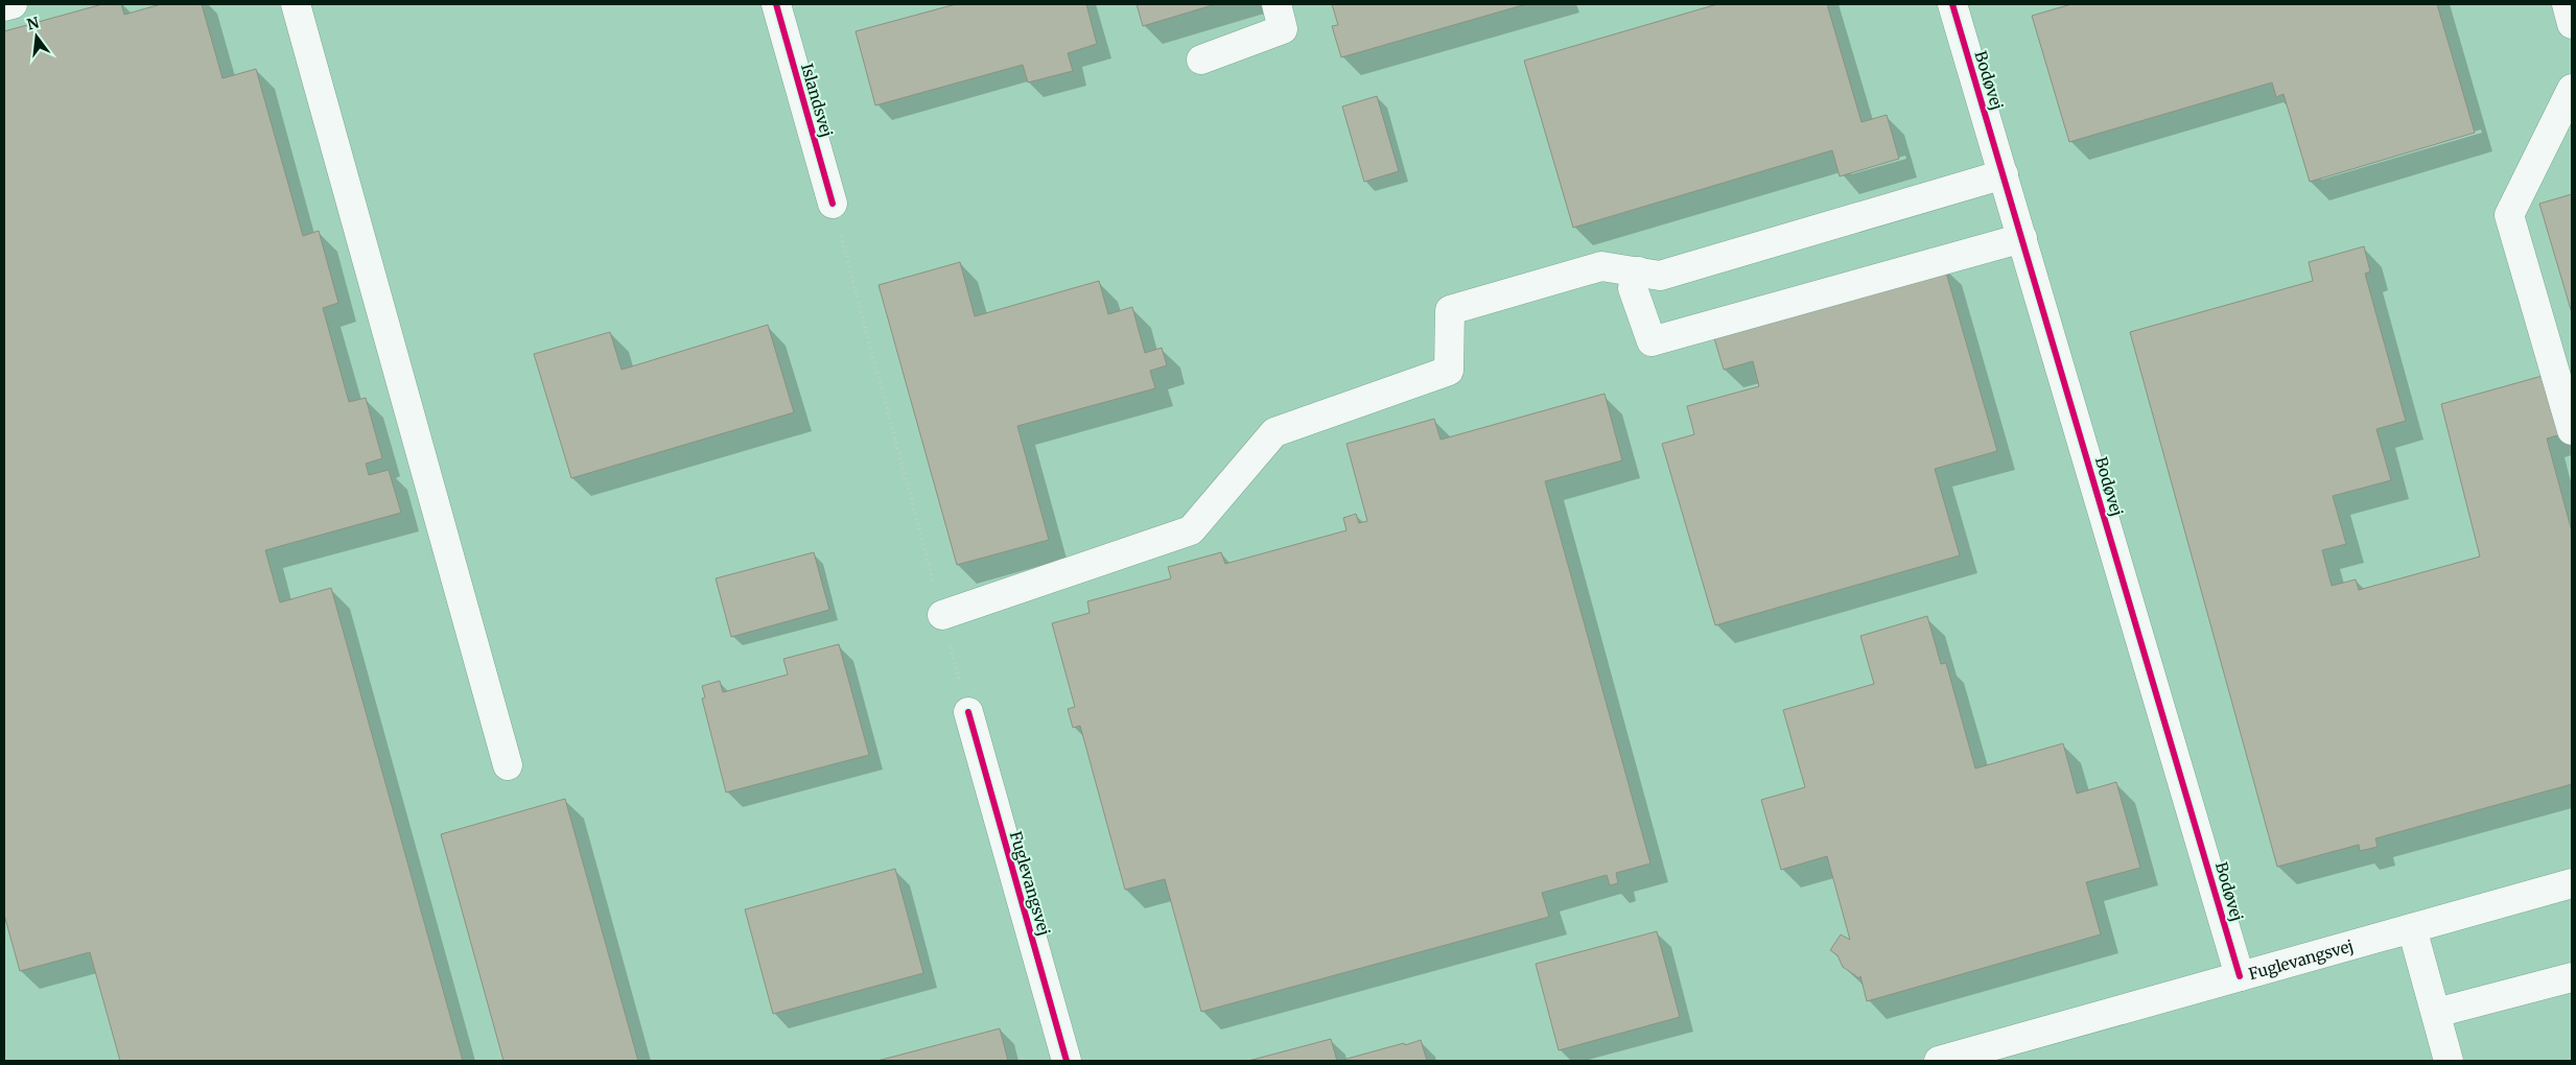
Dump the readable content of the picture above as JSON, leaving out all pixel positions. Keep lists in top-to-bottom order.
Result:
{
  "streets": {
    "street": ["Bodøvej", "Islandsvej", "Fuglevangsvej"]
  },
  "crossings": [
    ["Bodøvej", "Fuglevangsvej"]
  ],
  "north": "top"
}
